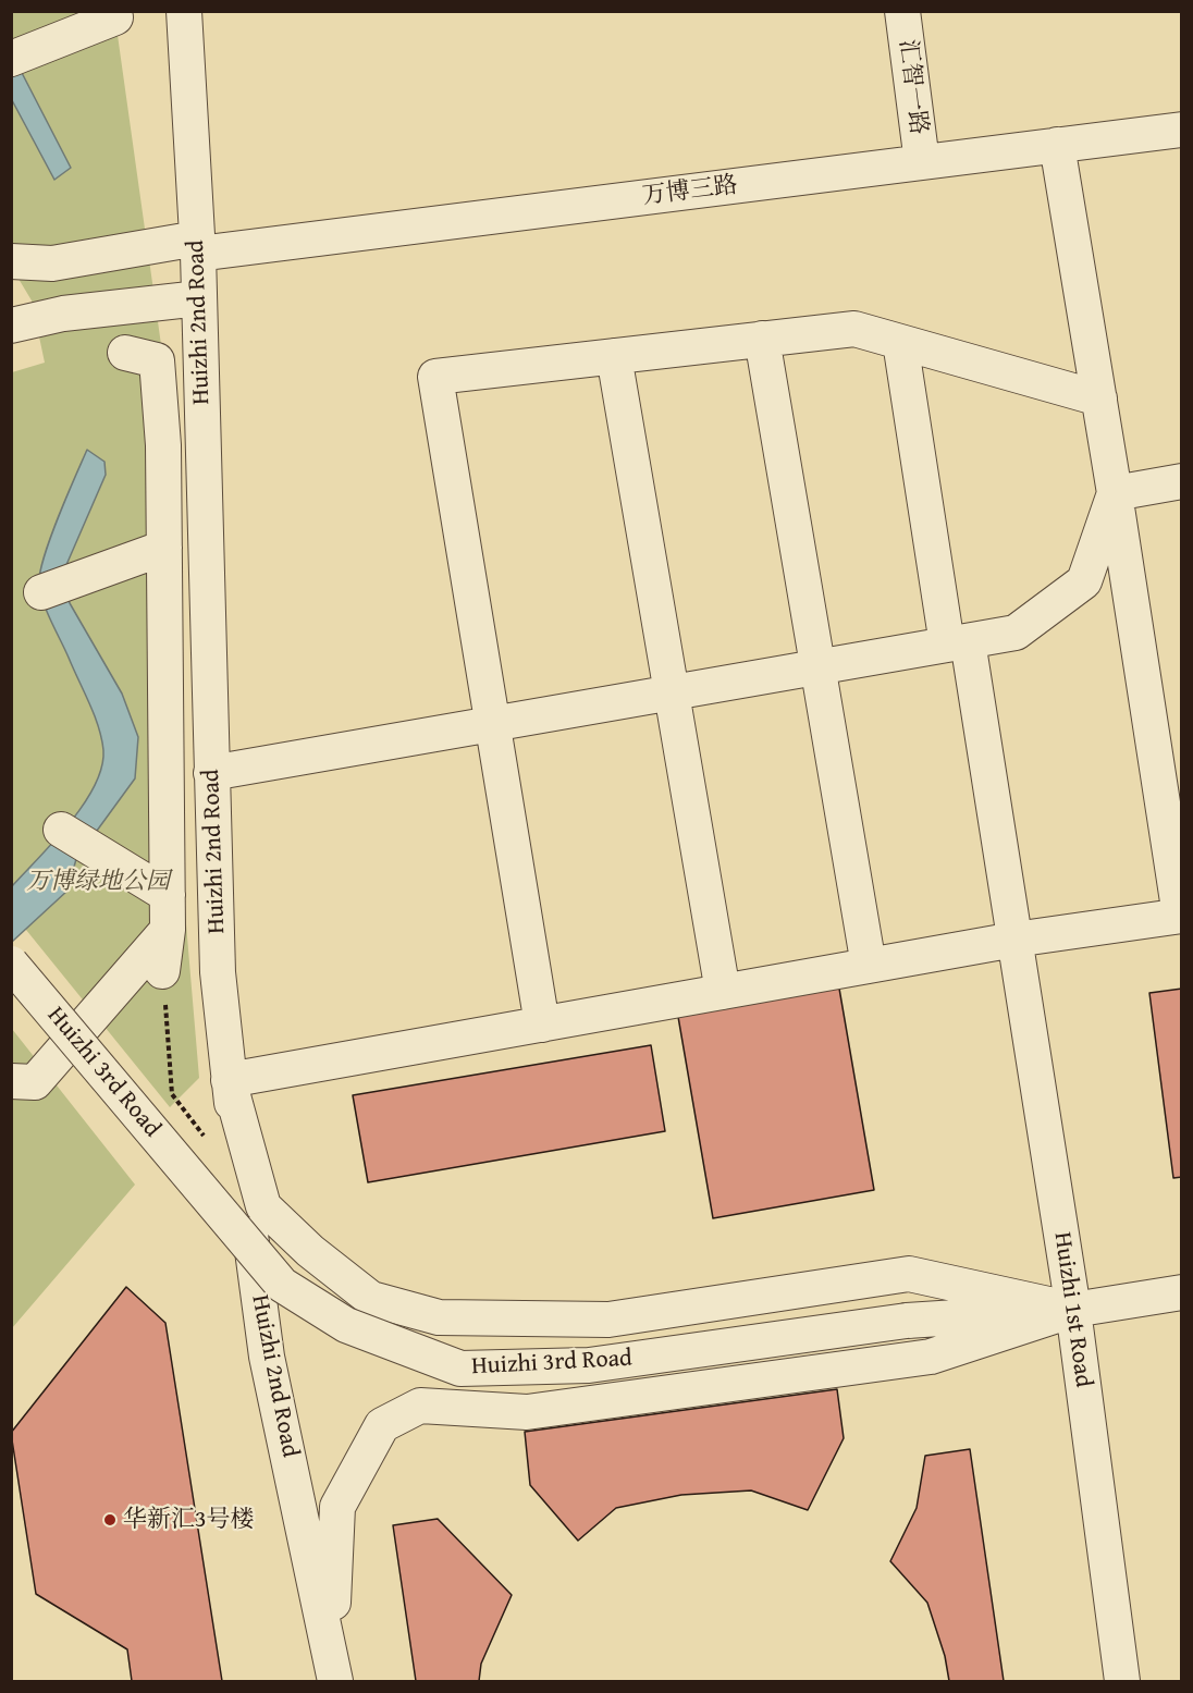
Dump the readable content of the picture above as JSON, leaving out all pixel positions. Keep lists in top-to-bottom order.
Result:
{
  "streets": {
    "street": [
      "汇智一路",
      "万博三路",
      "Huizhi 2nd Road",
      "Huizhi 3rd Road",
      "Huizhi 1st Road"
    ]
  },
  "crossings": [
    ["汇智一路", "万博三路"],
    ["万博三路", "Huizhi 2nd Road"],
    ["Huizhi 3rd Road", "Huizhi 1st Road"]
  ],
  "parks": ["万博绿地公园"],
  "places": ["华新汇3号楼"]
}
